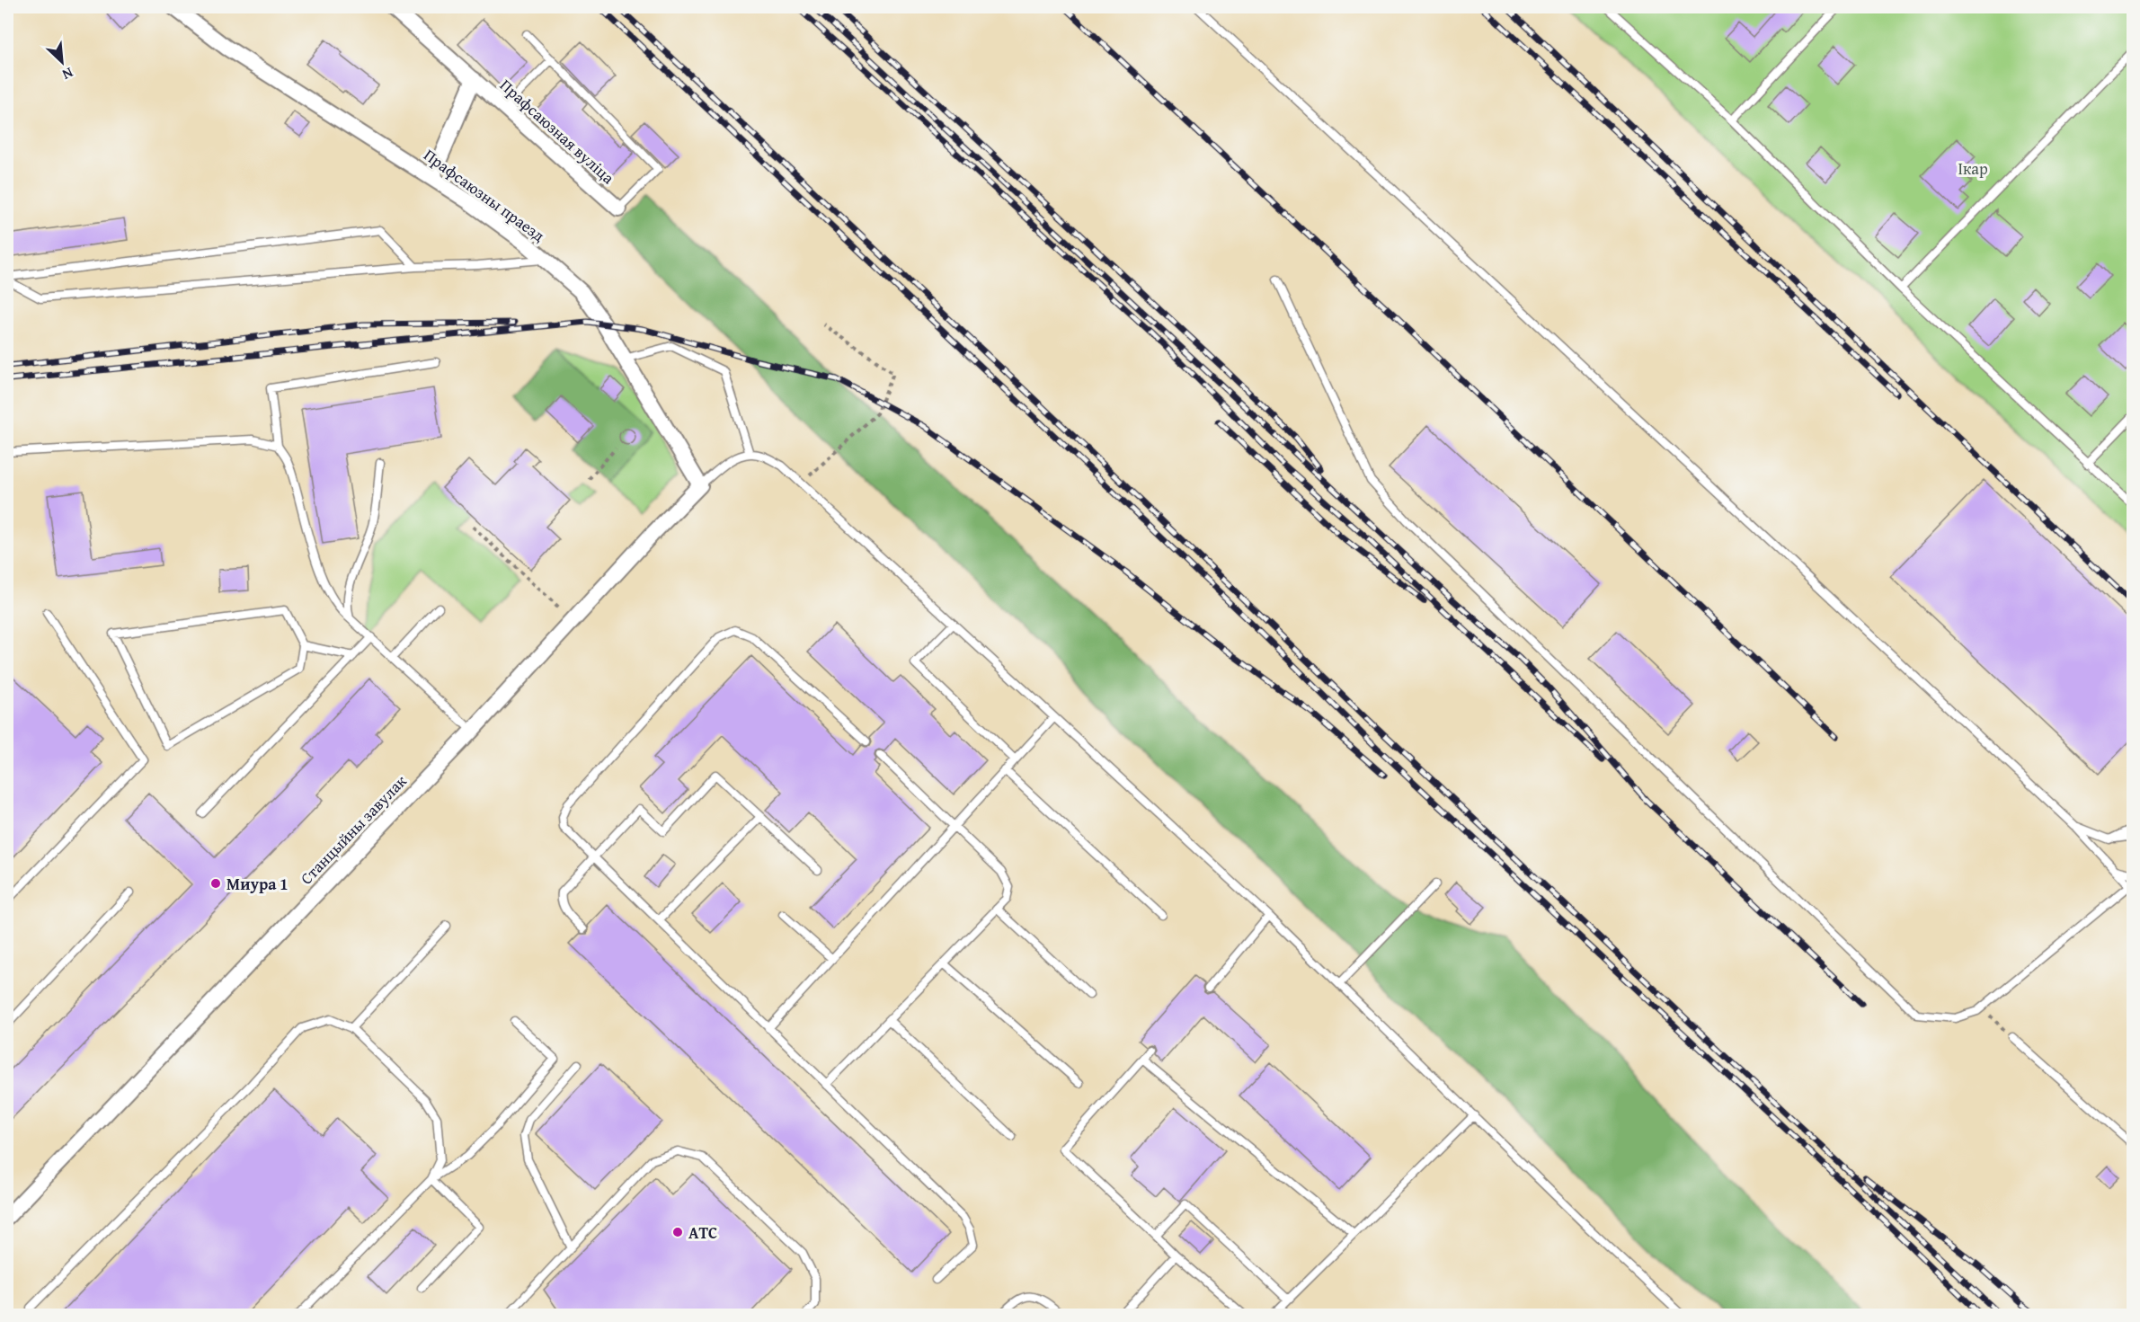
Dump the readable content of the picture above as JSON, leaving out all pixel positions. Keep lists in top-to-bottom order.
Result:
{
  "streets": {
    "street": ["Прафсаюзная вуліца", "Прафсаюзны праезд", "Станцыйны завулак"]
  },
  "crossings": [
    ["Прафсаюзны праезд", "Станцыйны завулак"]
  ],
  "parks": ["Ікар"],
  "places": ["Миура 1", "АТС"],
  "north": "bottom right"
}
